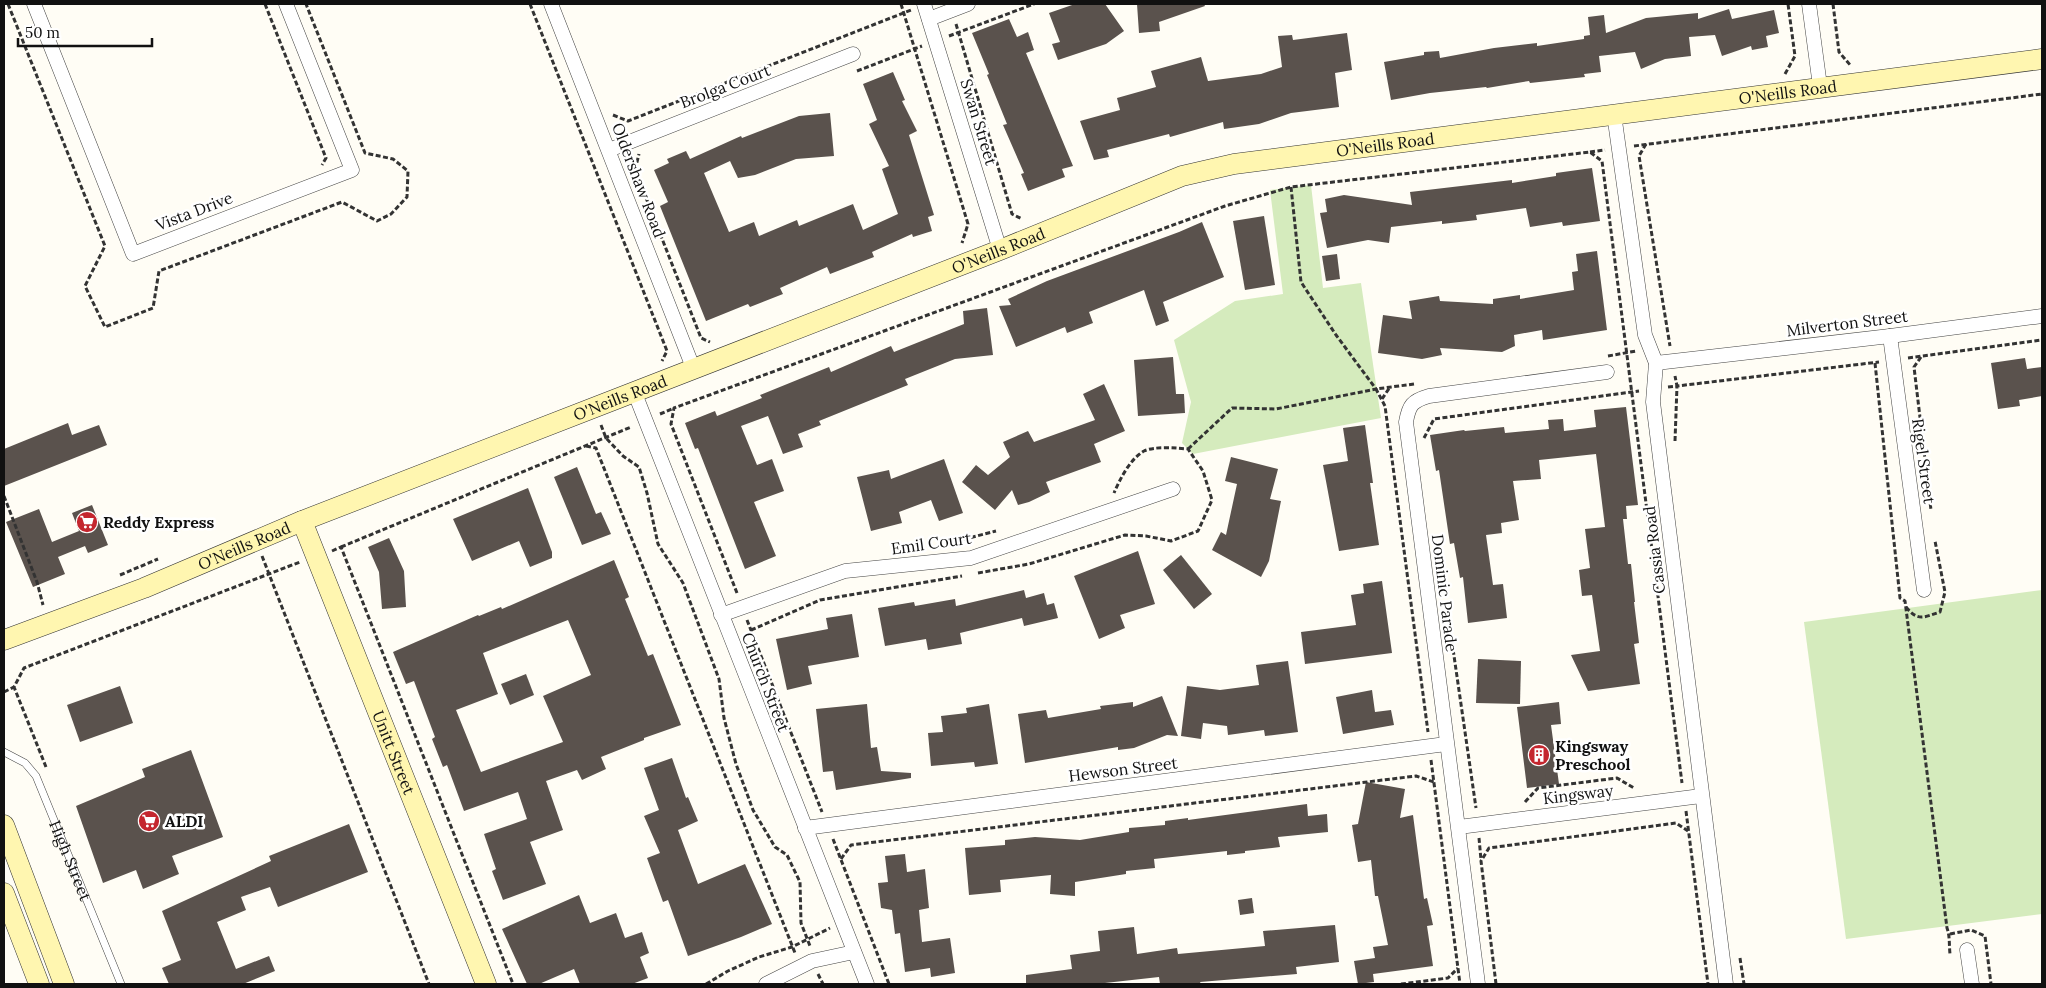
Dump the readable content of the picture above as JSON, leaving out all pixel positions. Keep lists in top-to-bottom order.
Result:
{
  "streets": {
    "street": [
      "Brolga Court",
      "O'Neills Road",
      "Swan Street",
      "Oldershaw Road",
      "Vista Drive",
      "Milverton Street",
      "Rigel Street",
      "Emil Court",
      "Cassia Road",
      "Dominic Parade",
      "Church Street",
      "Unitt Street",
      "Hewson Street",
      "Kingsway"
    ],
    "lane": ["High Street"]
  },
  "crossings": [
    ["Brolga Court", "Oldershaw Road"],
    ["O'Neills Road", "Swan Street"],
    ["O'Neills Road", "Oldershaw Road"],
    ["O'Neills Road", "Cassia Road"],
    ["O'Neills Road", "Church Street"],
    ["O'Neills Road", "Unitt Street"],
    ["Milverton Street", "Rigel Street"],
    ["Milverton Street", "Cassia Road"],
    ["Emil Court", "Church Street"],
    ["Cassia Road", "Kingsway"],
    ["Dominic Parade", "Hewson Street"],
    ["Dominic Parade", "Kingsway"],
    ["Church Street", "Hewson Street"]
  ],
  "places": {
    "supermarket": ["Reddy Express", "ALDI"],
    "building": ["Kingsway Preschool"]
  },
  "scale_bar": "50 m"
}
